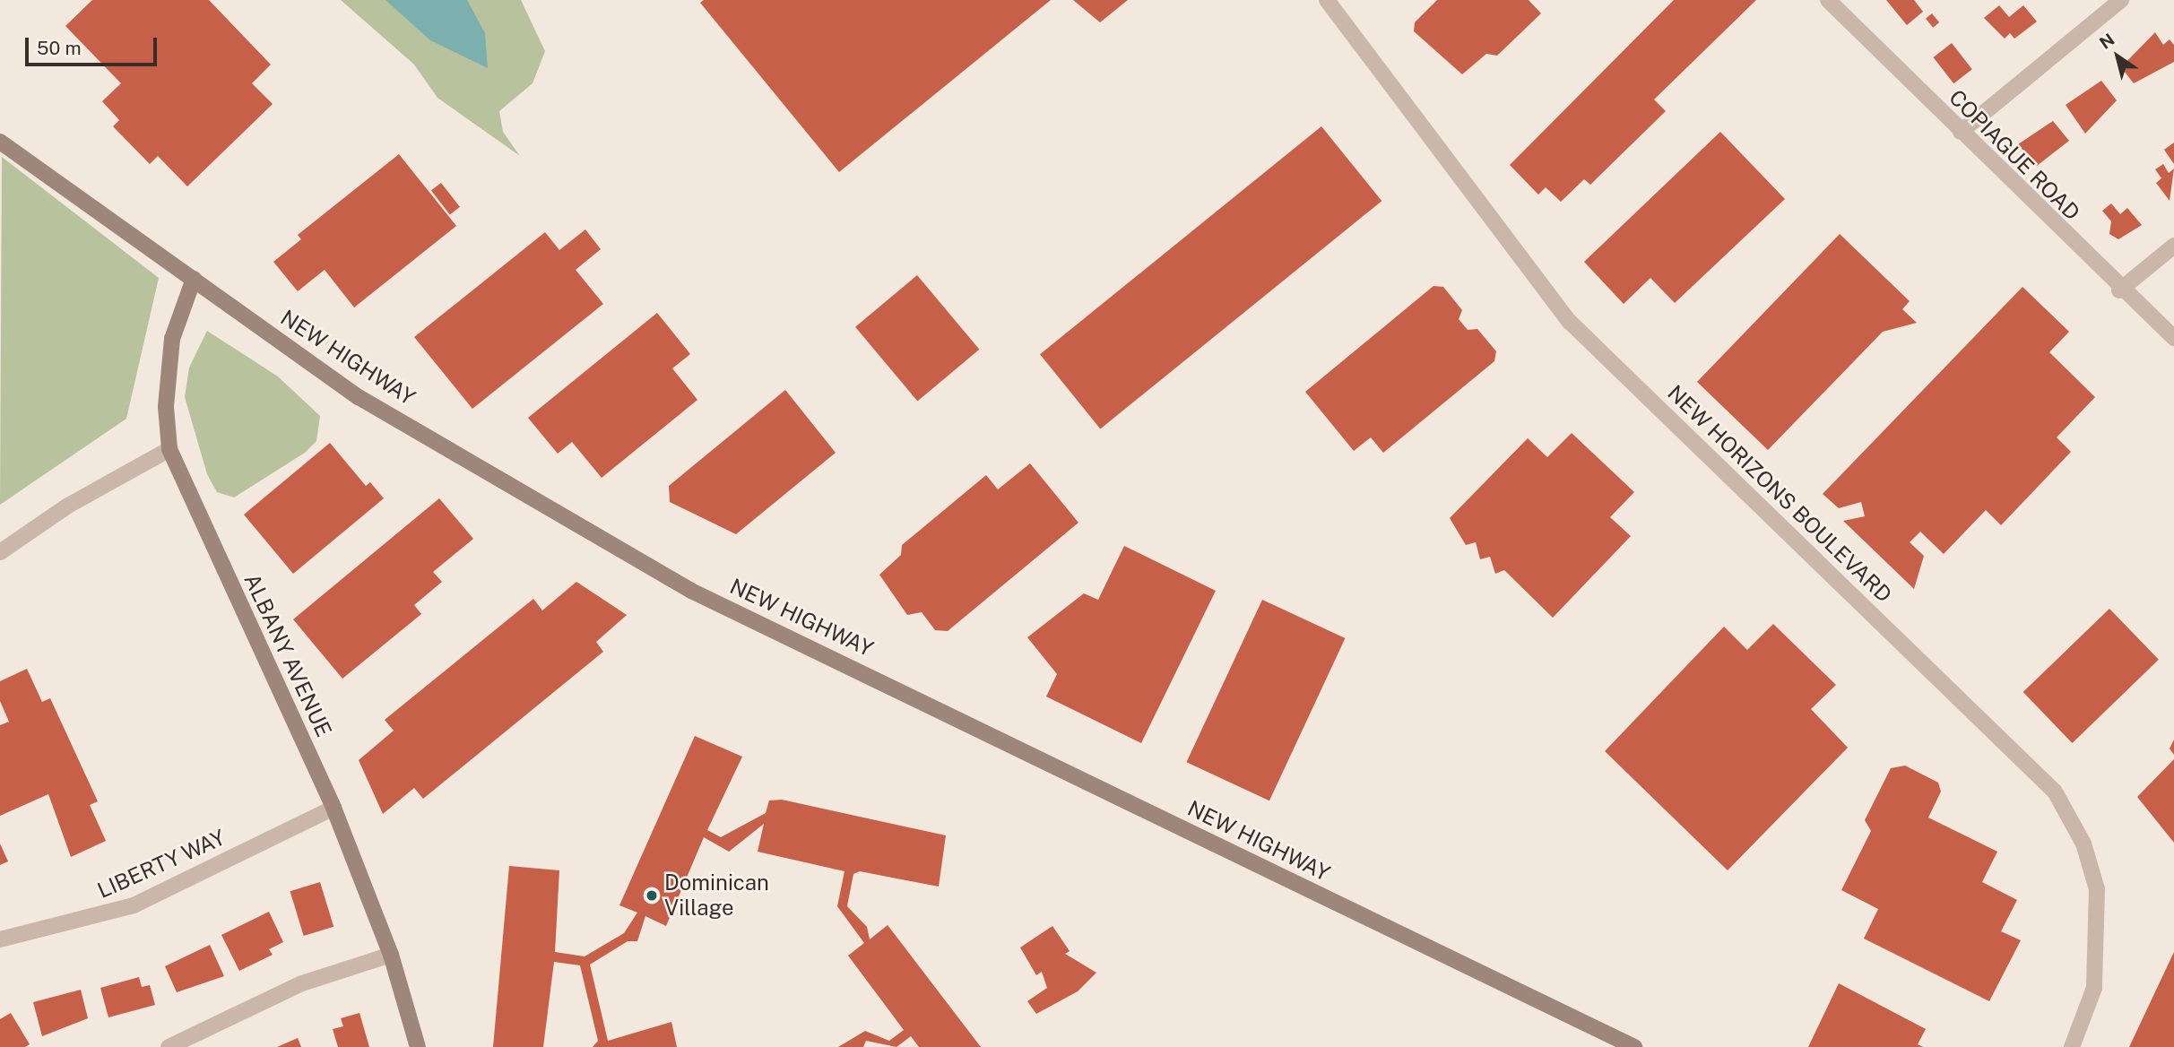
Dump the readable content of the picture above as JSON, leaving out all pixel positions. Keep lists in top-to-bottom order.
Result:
{
  "streets": {
    "main road": ["NEW HIGHWAY", "ALBANY AVENUE"],
    "street": ["COPIAGUE ROAD", "NEW HORIZONS BOULEVARD", "LIBERTY WAY"]
  },
  "crossings": [
    ["NEW HIGHWAY", "ALBANY AVENUE"],
    ["ALBANY AVENUE", "LIBERTY WAY"]
  ],
  "places": ["Dominican Village"],
  "scale_bar": "50 m",
  "north": "top left"
}
